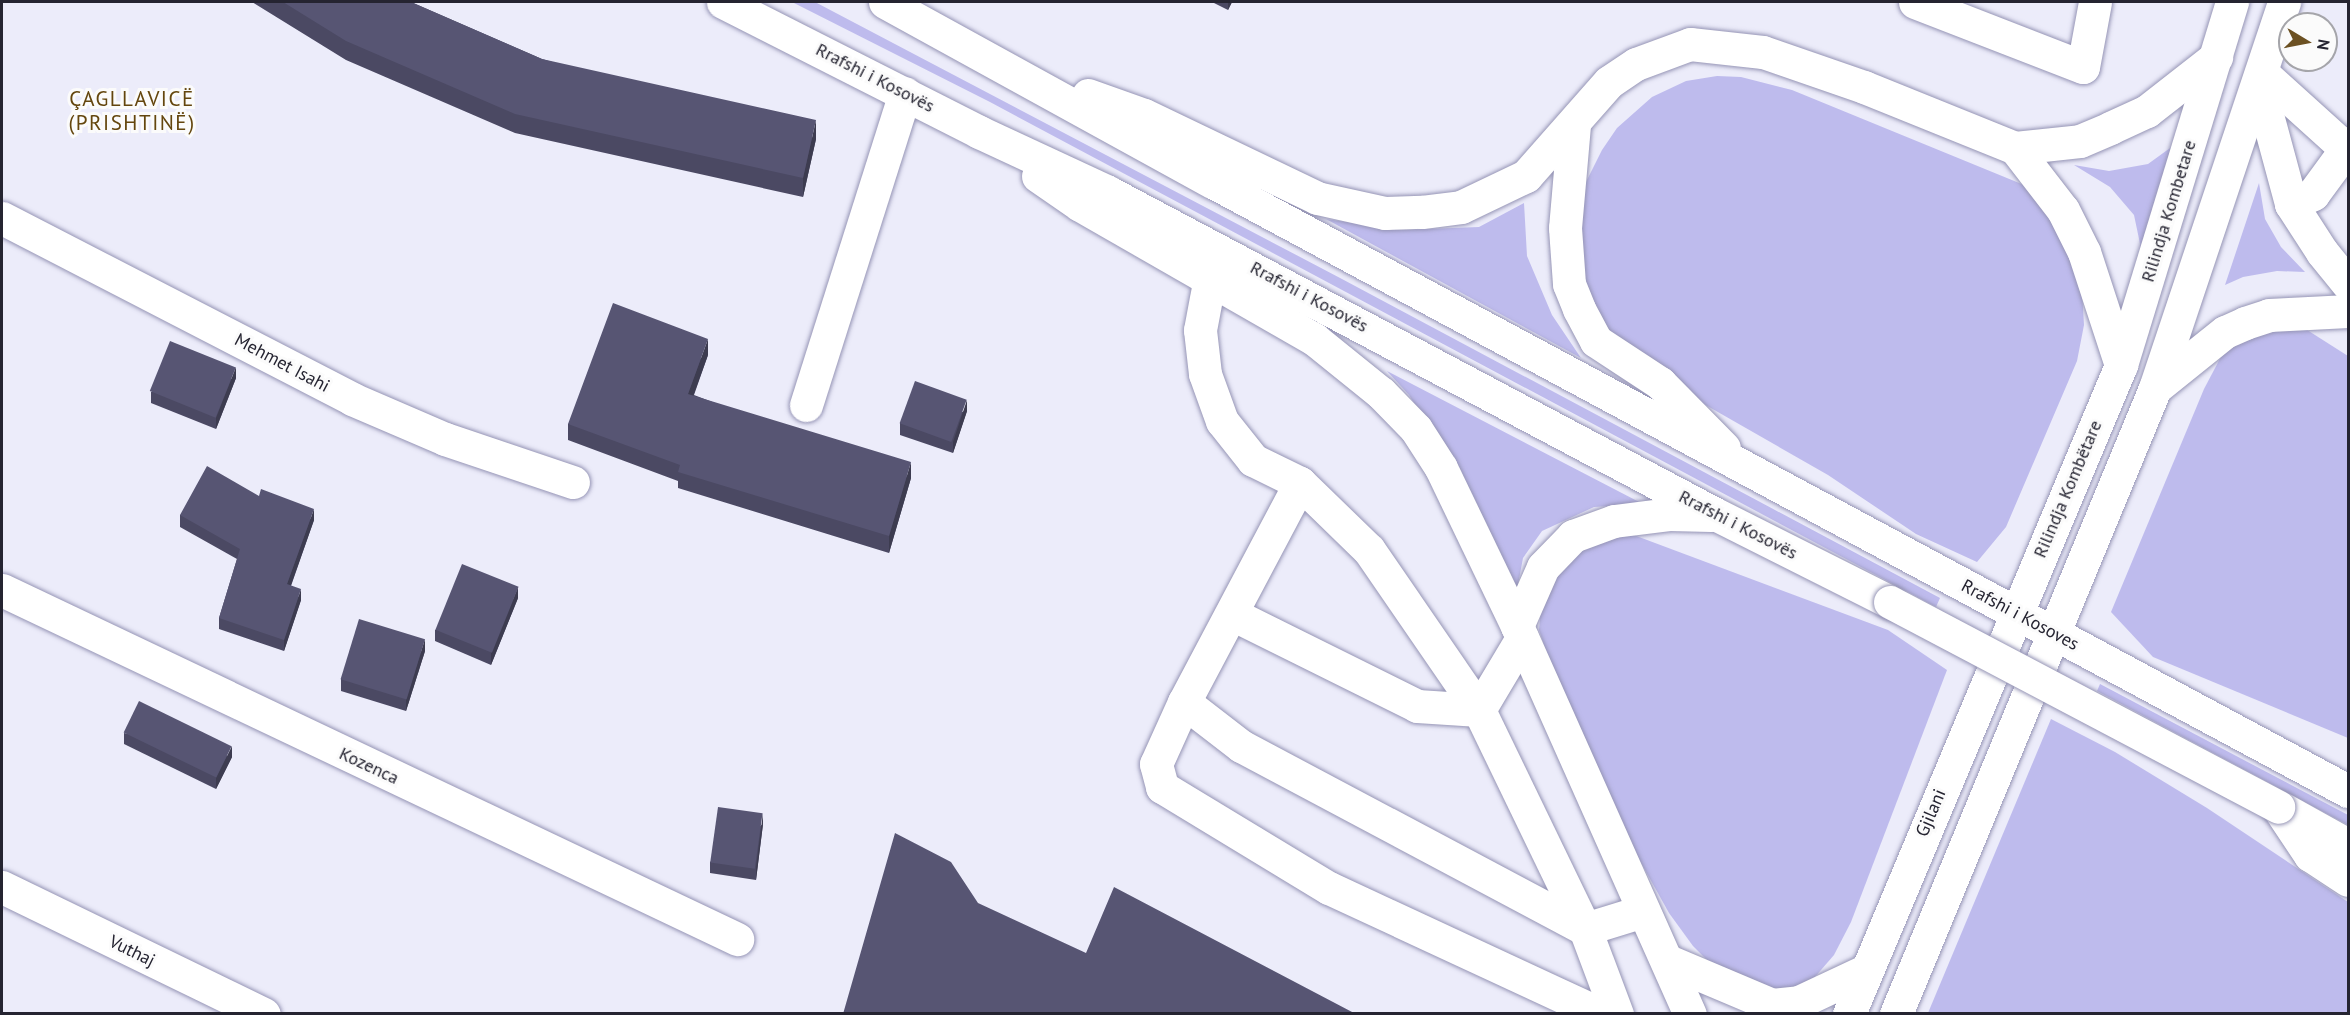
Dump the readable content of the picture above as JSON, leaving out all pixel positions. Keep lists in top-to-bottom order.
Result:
{
  "streets": {
    "main road": [
      "Rrafshi i Kosovës",
      "Rilindja Kombetare",
      "Mehmet Isahi",
      "Rilindja Kombëtare",
      "Rrafshi i Kosoves",
      "Kozenca",
      "Gjilani",
      "Vuthaj"
    ]
  },
  "crossings": [
    ["Rilindja Kombetare", "Rilindja Kombëtare"],
    ["Rilindja Kombëtare", "Rrafshi i Kosoves"],
    ["Rilindja Kombëtare", "Gjilani"],
    ["Rrafshi i Kosoves", "Gjilani"]
  ],
  "districts": ["ÇAGLLAVICË (PRISHTINË)"],
  "north": "right"
}
